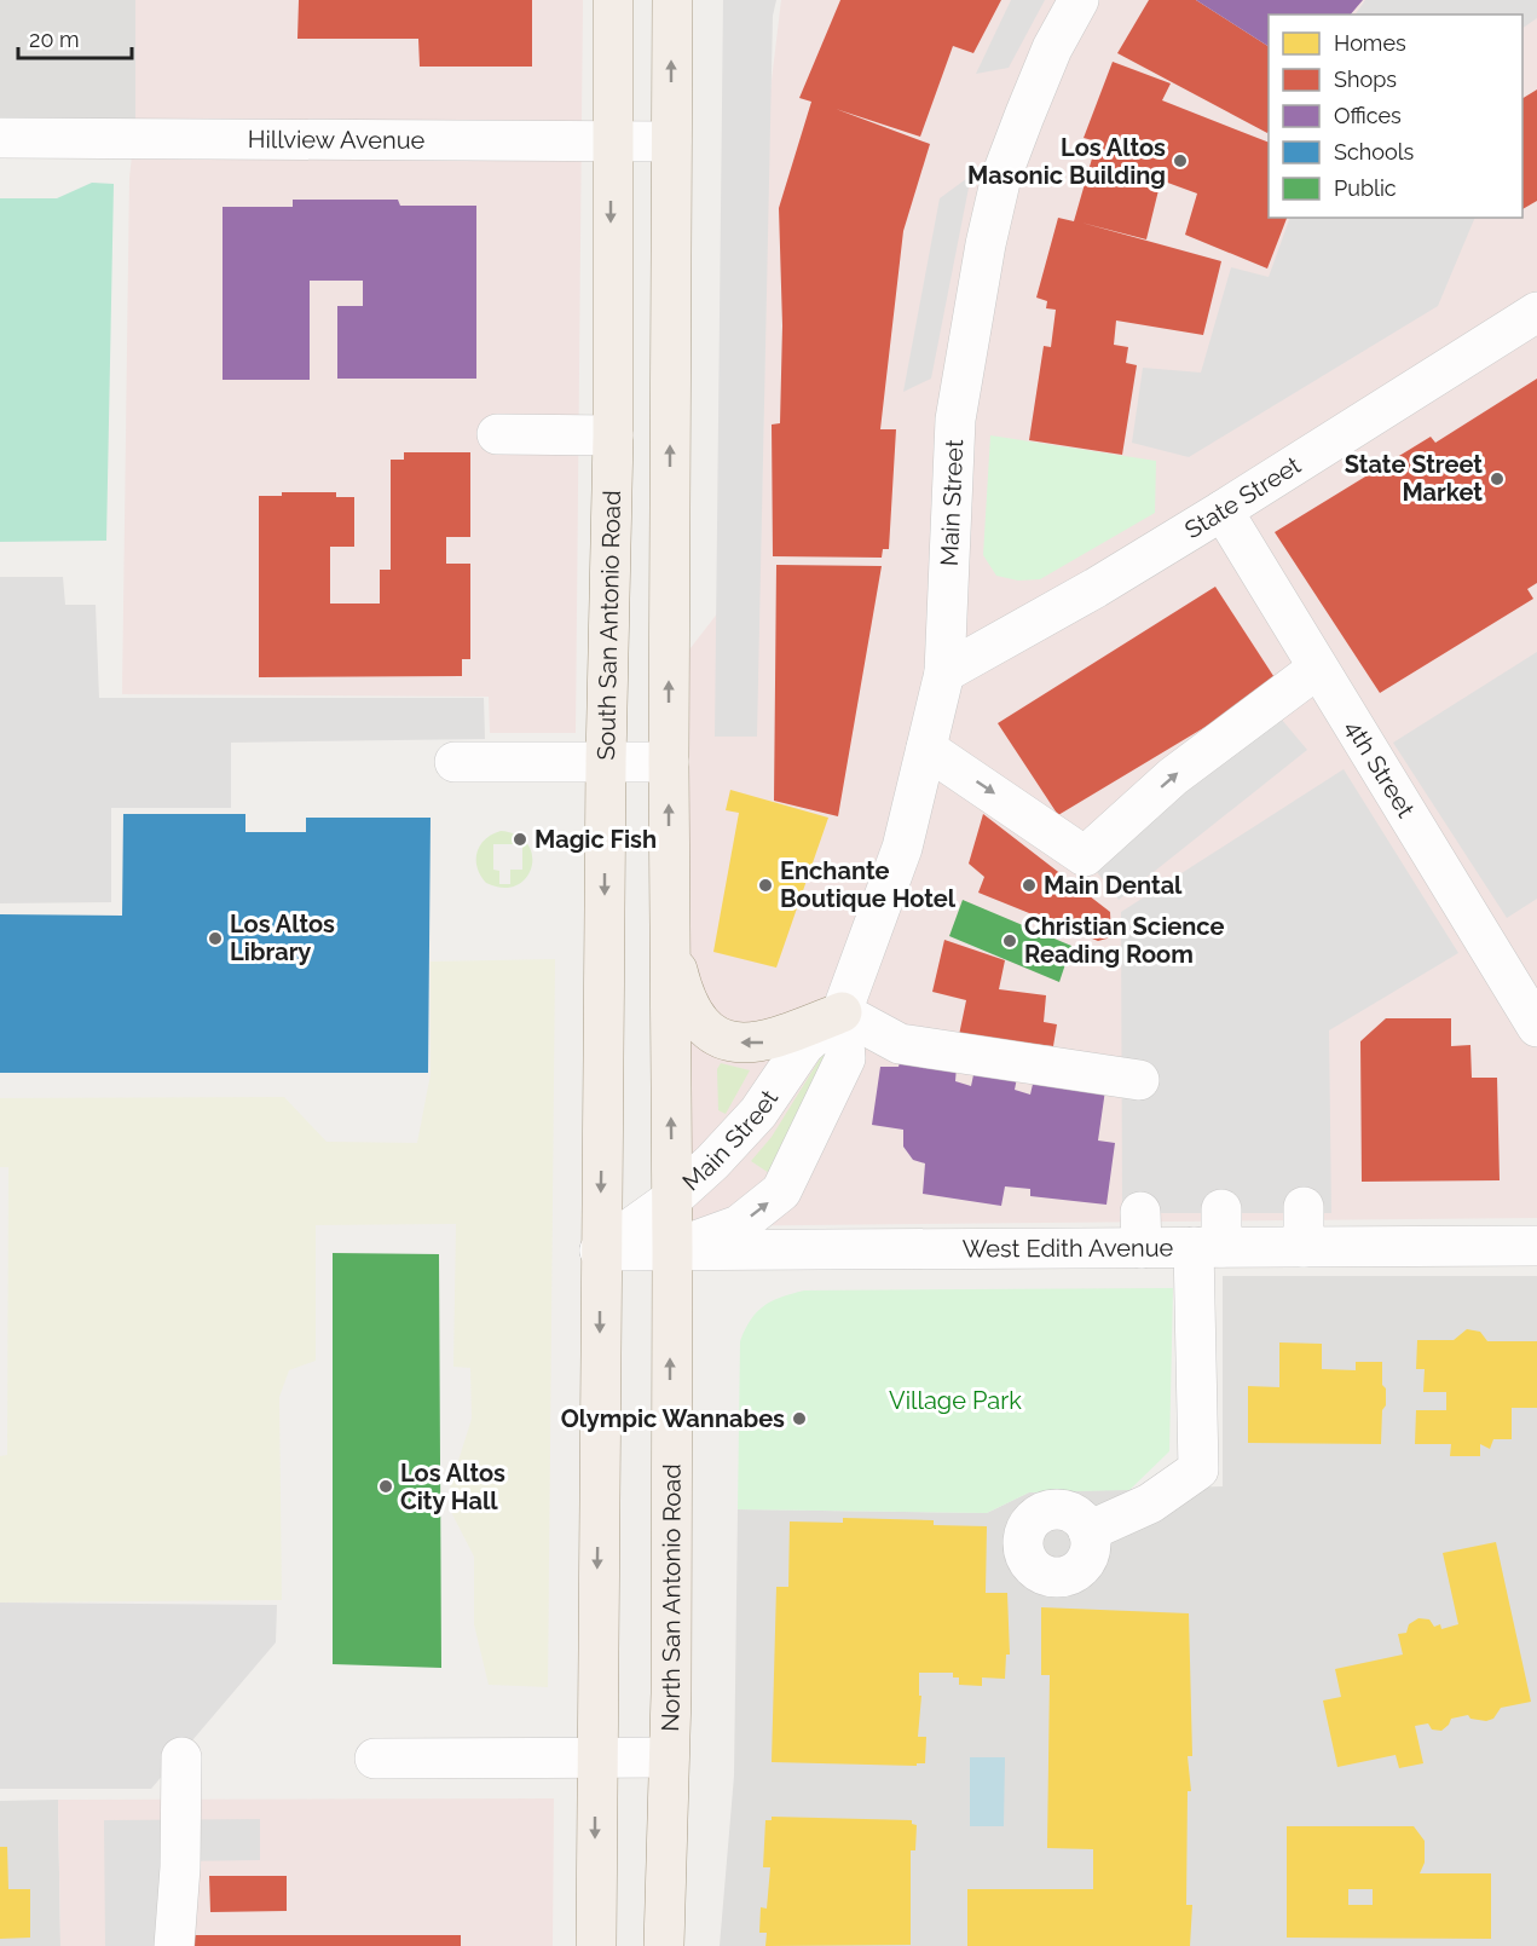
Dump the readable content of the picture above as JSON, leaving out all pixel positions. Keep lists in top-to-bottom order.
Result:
{
  "streets": {
    "main road": ["South San Antonio Road", "North San Antonio Road"],
    "street": [
      "Hillview Avenue",
      "State Street",
      "Main Street",
      "4th Street",
      "West Edith Avenue"
    ]
  },
  "crossings": [
    ["Hillview Avenue", "South San Antonio Road"],
    ["State Street", "Main Street"],
    ["State Street", "4th Street"],
    ["Main Street", "South San Antonio Road"],
    ["Main Street", "West Edith Avenue"],
    ["Main Street", "North San Antonio Road"],
    ["South San Antonio Road", "West Edith Avenue"],
    ["West Edith Avenue", "North San Antonio Road"]
  ],
  "parks": ["Village Park"],
  "places": [
    "Los Altos Masonic Building",
    "State Street Market",
    "Magic Fish",
    "Enchante Boutique Hotel",
    "Main Dental",
    "Los Altos Library",
    "Christian Science Reading Room",
    "Olympic Wannabes",
    "Los Altos City Hall"
  ],
  "legend": [
    "Homes",
    "Shops",
    "Offices",
    "Schools",
    "Public"
  ],
  "scale_bar": "20 m"
}
